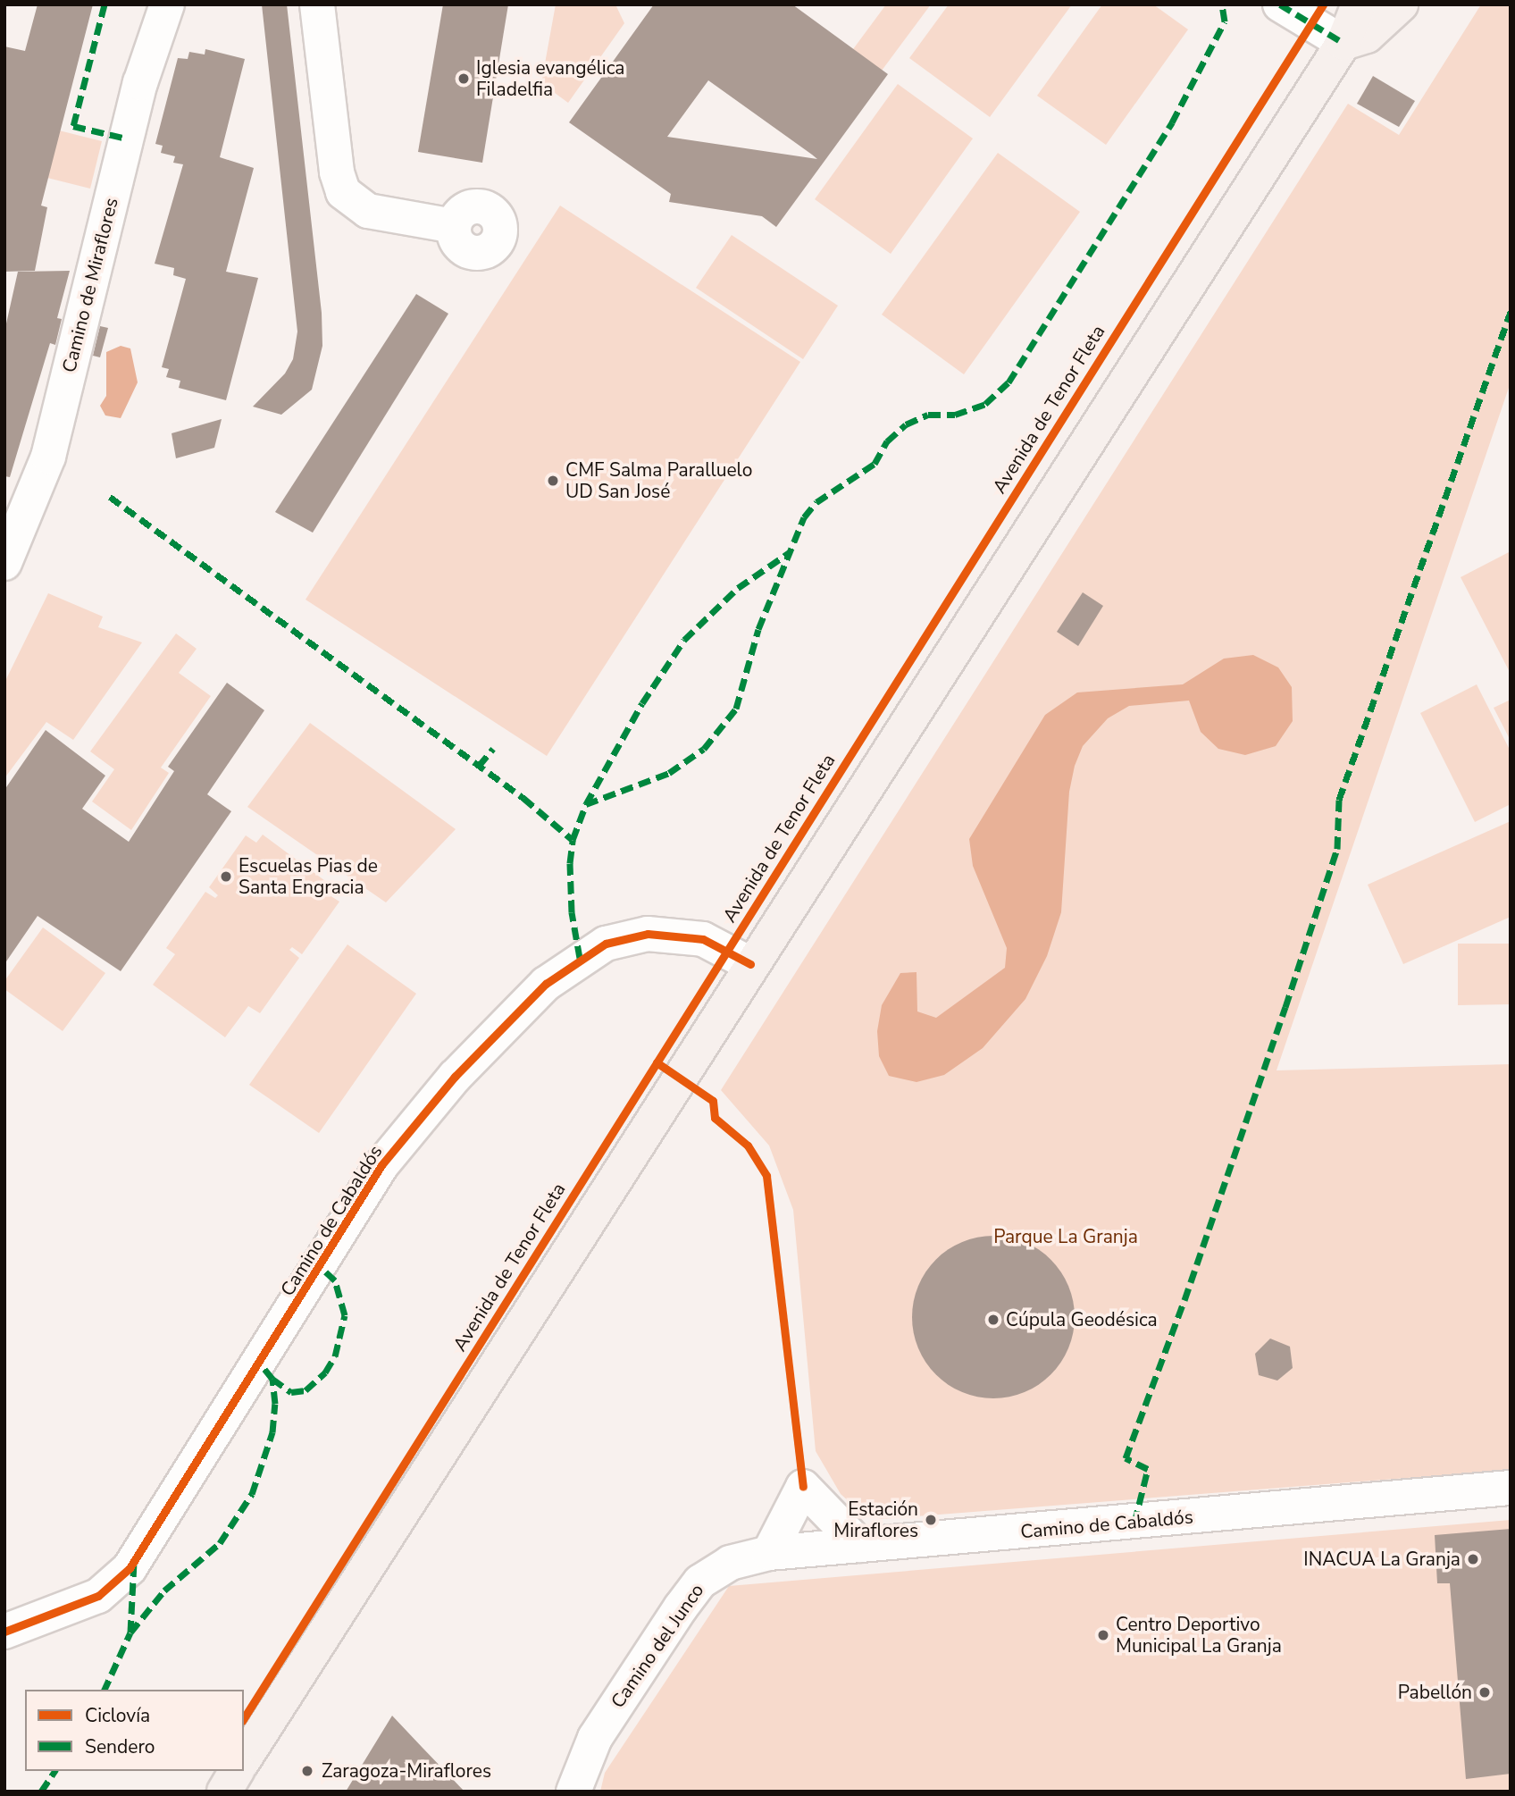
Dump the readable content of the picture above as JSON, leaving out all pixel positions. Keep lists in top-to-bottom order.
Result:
{
  "streets": {
    "main road": ["Avenida de Tenor Fleta"],
    "street": ["Camino de Miraflores", "Camino de Cabaldós", "Camino del Junco"]
  },
  "crossings": [
    ["Avenida de Tenor Fleta", "Camino de Cabaldós"],
    ["Camino de Cabaldós", "Camino del Junco"]
  ],
  "parks": ["Parque La Granja"],
  "places": [
    "Iglesia evangélica Filadelfia",
    "CMF Salma Paralluelo UD San José",
    "Escuelas Pias de Santa Engracia",
    "Cúpula Geodésica",
    "Estación Miraflores",
    "INACUA La Granja",
    "Centro Deportivo Municipal La Granja",
    "Pabellón",
    "Zaragoza-Miraflores"
  ],
  "legend": ["Ciclovía", "Sendero"]
}
